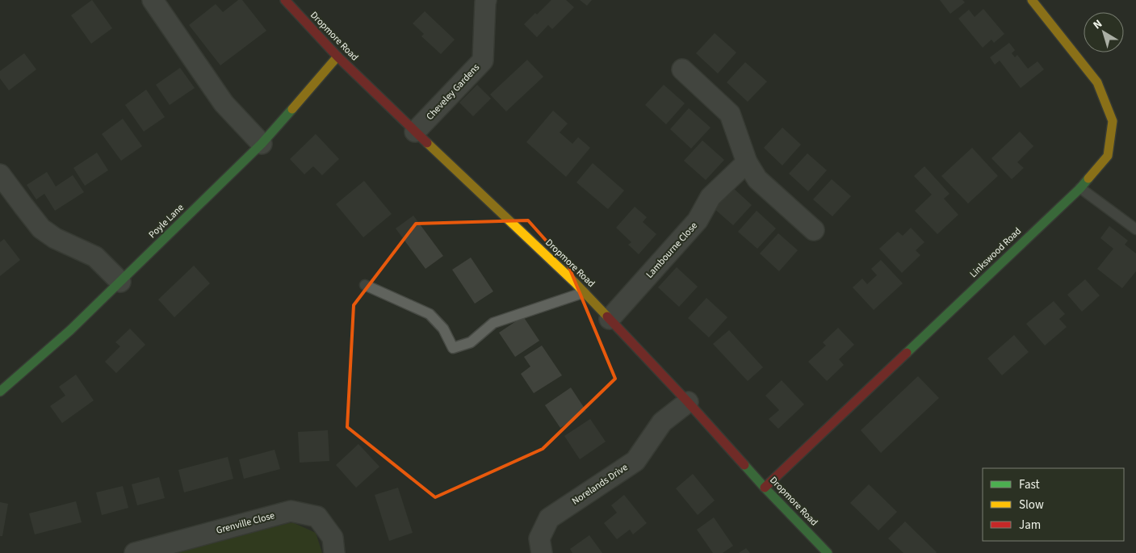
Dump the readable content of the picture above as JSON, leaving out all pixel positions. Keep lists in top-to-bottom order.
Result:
{
  "streets": {
    "street": [
      "Dropmore Road",
      "Cheveley Gardens",
      "Poyle Lane",
      "Lambourne Close",
      "Linkswood Road",
      "Norelands Drive",
      "Grenville Close"
    ]
  },
  "crossings": [
    ["Dropmore Road", "Cheveley Gardens"],
    ["Dropmore Road", "Poyle Lane"],
    ["Dropmore Road", "Lambourne Close"],
    ["Dropmore Road", "Linkswood Road"],
    ["Dropmore Road", "Norelands Drive"]
  ],
  "legend": ["Fast", "Slow", "Jam"],
  "north": "top left"
}
